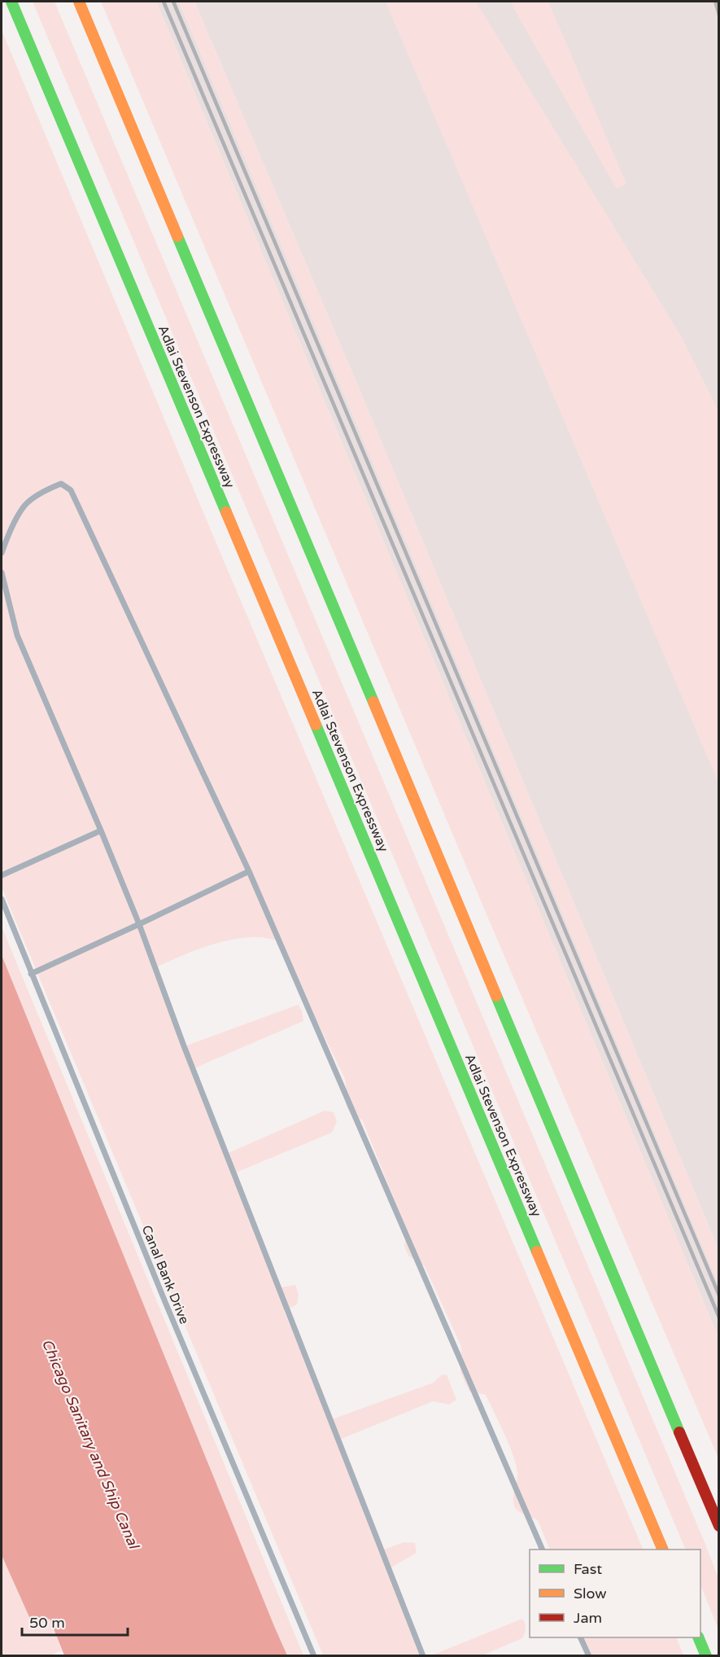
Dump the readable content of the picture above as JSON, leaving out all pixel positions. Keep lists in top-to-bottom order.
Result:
{
  "streets": {
    "highway": ["Adlai Stevenson Expressway"],
    "lane": ["Canal Bank Drive"]
  },
  "water": ["Chicago Sanitary and Ship Canal"],
  "legend": ["Fast", "Slow", "Jam"],
  "scale_bar": "50 m"
}
